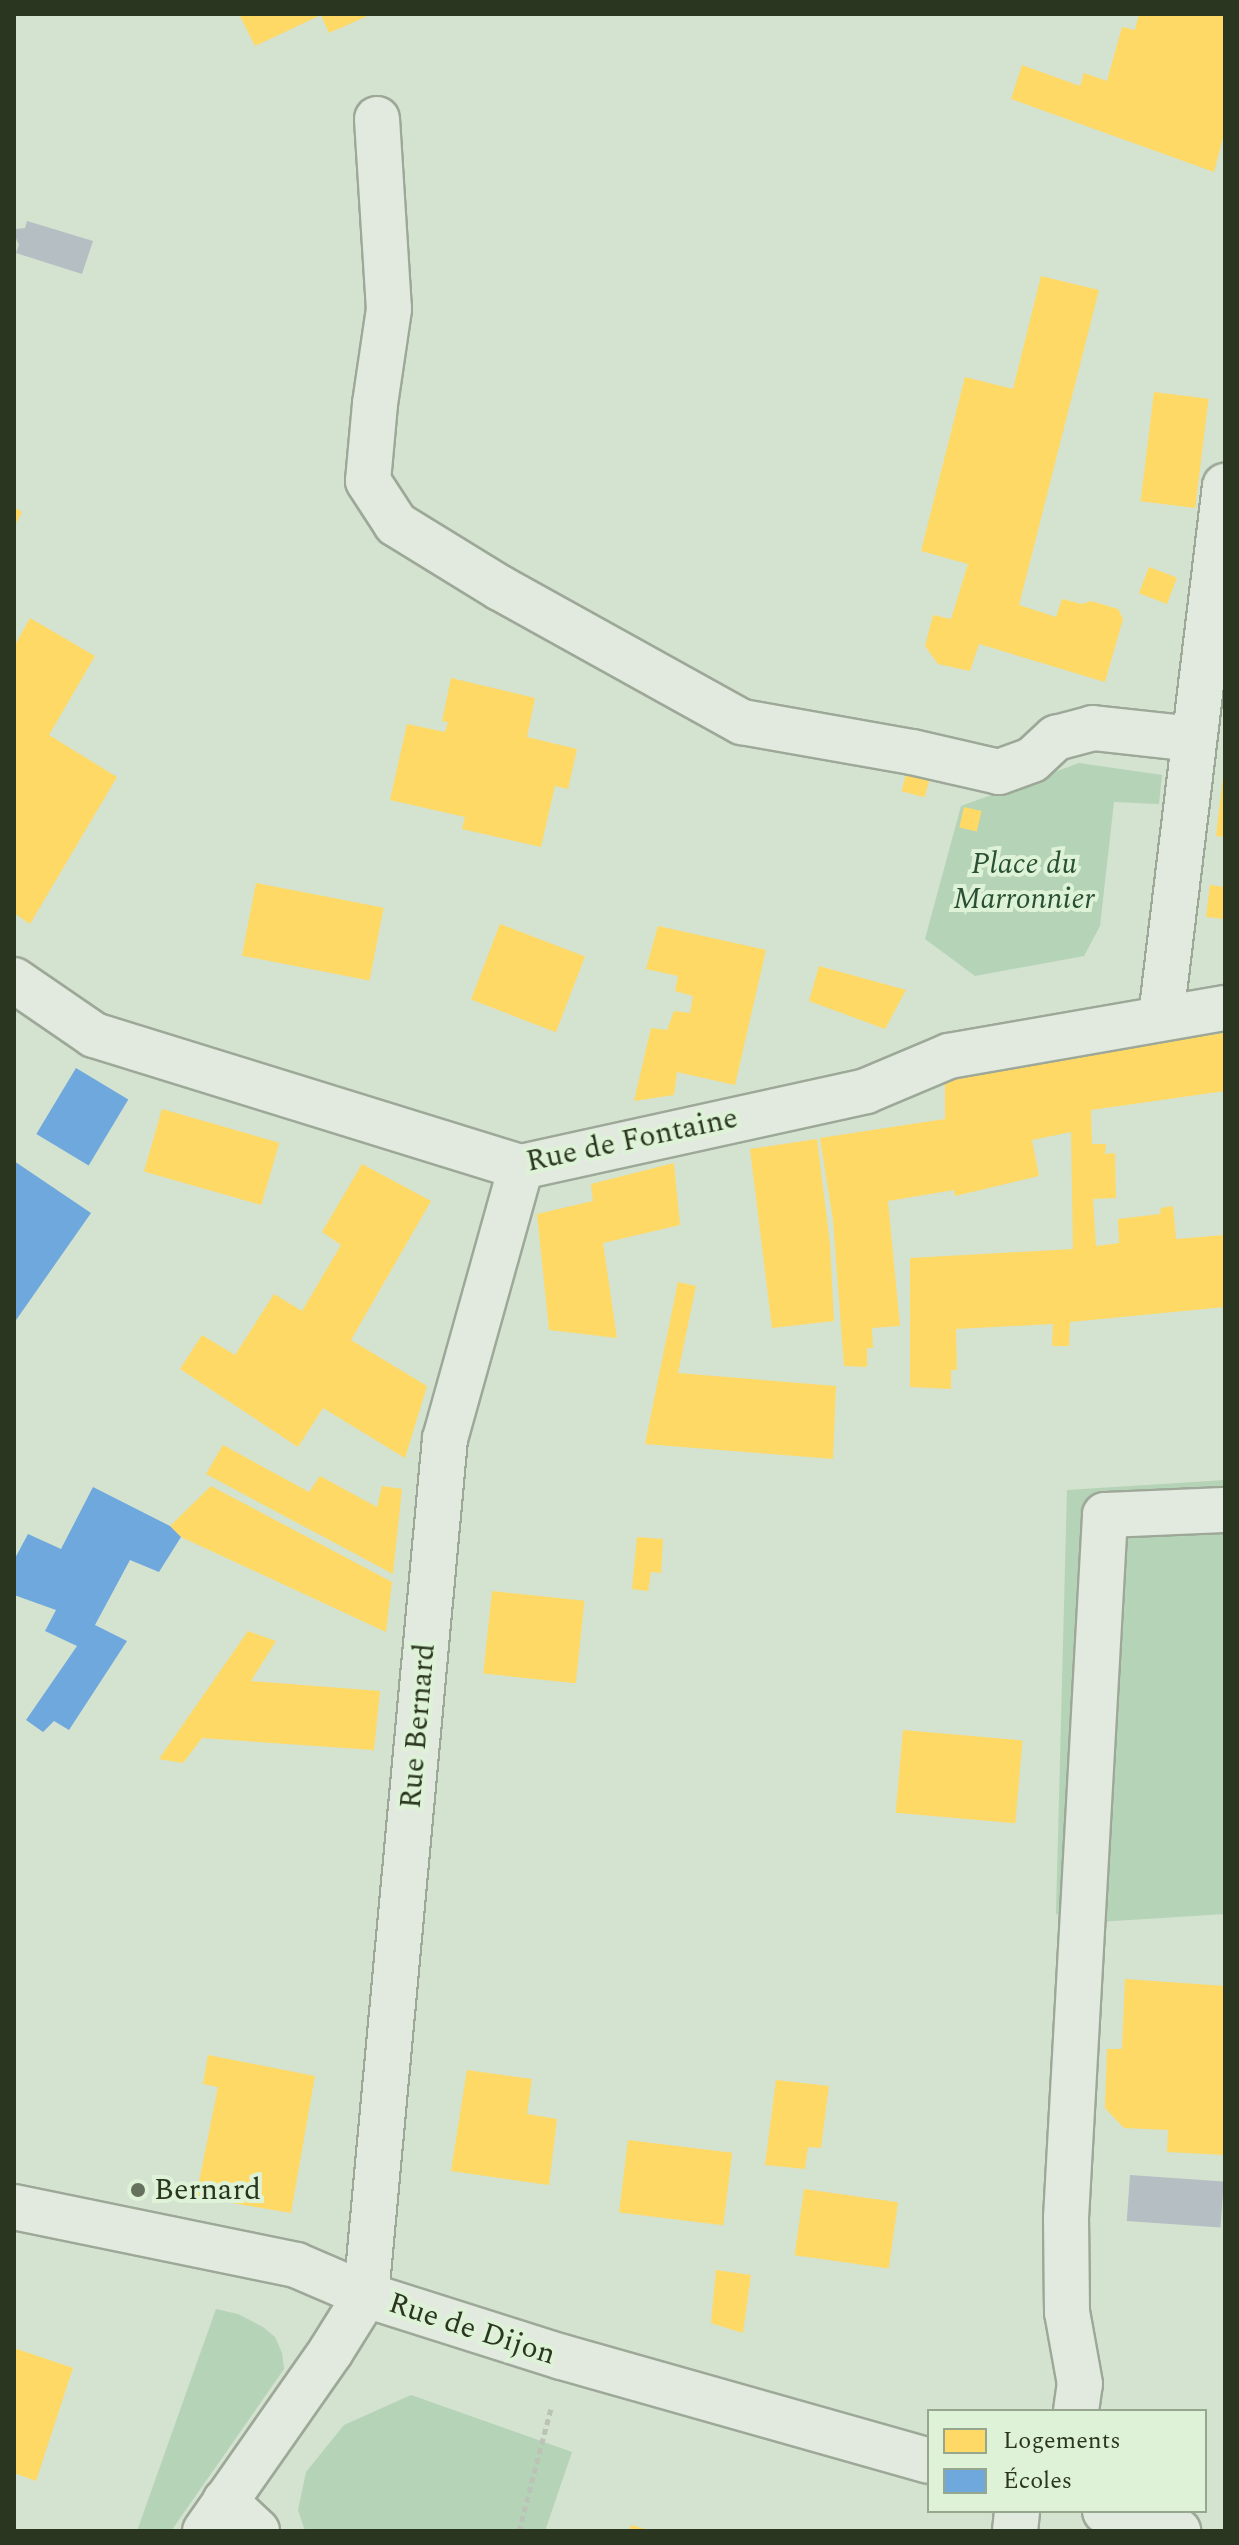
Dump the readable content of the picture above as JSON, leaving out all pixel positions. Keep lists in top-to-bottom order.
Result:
{
  "streets": {
    "street": ["Rue de Fontaine", "Rue Bernard", "Rue de Dijon"]
  },
  "crossings": [
    ["Rue de Fontaine", "Rue Bernard"],
    ["Rue Bernard", "Rue de Dijon"]
  ],
  "parks": ["Place du Marronnier"],
  "places": ["Bernard"],
  "legend": ["Logements", "Écoles"]
}
